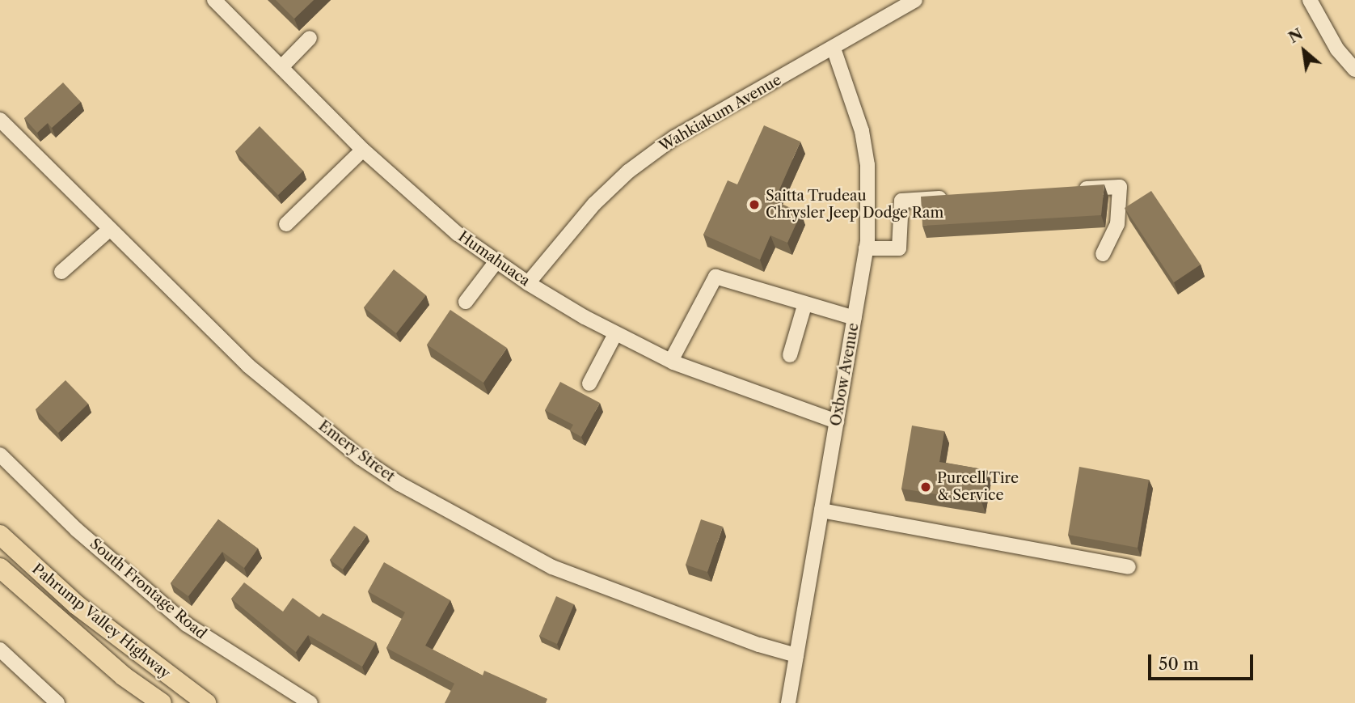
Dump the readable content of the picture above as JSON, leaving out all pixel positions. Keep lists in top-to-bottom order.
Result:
{
  "streets": {
    "highway": ["Pahrump Valley Highway"],
    "street": [
      "Wahkiakum Avenue",
      "Humahuaca",
      "Oxbow Avenue",
      "Emery Street",
      "South Frontage Road"
    ]
  },
  "crossings": [
    ["Wahkiakum Avenue", "Humahuaca"],
    ["Wahkiakum Avenue", "Oxbow Avenue"],
    ["Humahuaca", "Oxbow Avenue"],
    ["Oxbow Avenue", "Emery Street"]
  ],
  "places": ["Saitta Trudeau Chrysler Jeep Dodge Ram", "Purcell Tire & Service"],
  "scale_bar": "50 m",
  "north": "top left"
}
